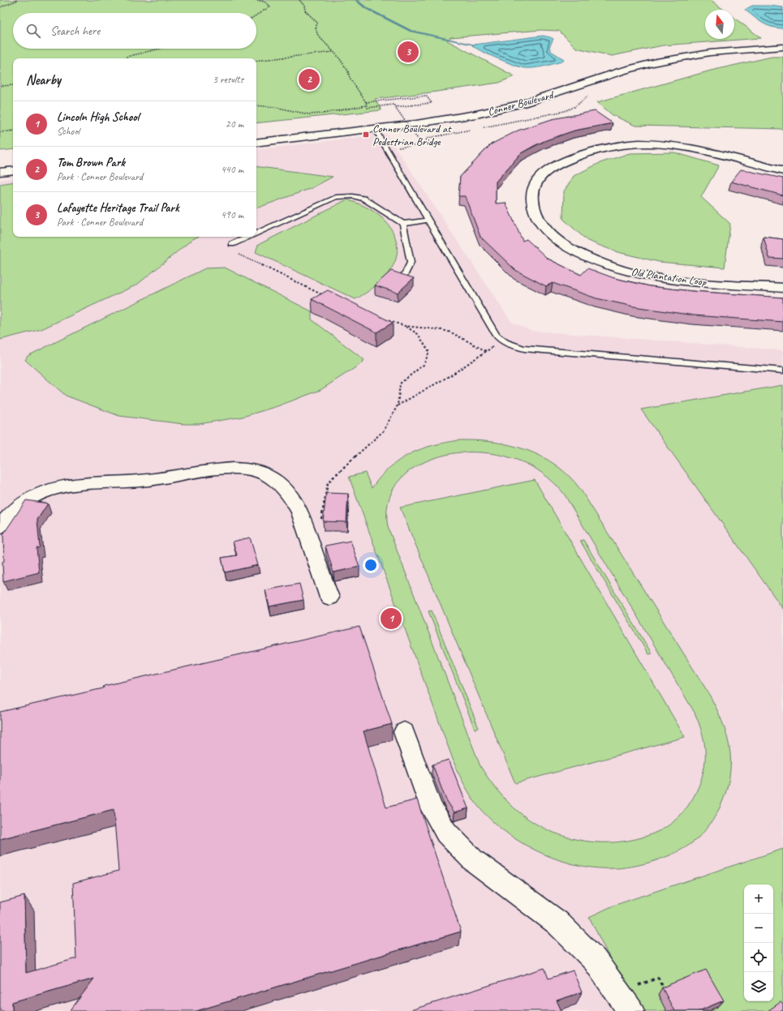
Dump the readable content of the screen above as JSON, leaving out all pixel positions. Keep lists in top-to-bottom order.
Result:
{
  "streets": {
    "main road": ["Conner Boulevard"],
    "street": ["Old Plantation Loop"]
  },
  "places": {
    "transit": ["Conner Boulevard at Pedestrian Bridge"]
  },
  "north": "top",
  "page": {
    "search": "Search here",
    "pins": ["3", "2", "1"],
    "heading": ["Nearby", "3 results"],
    "list": [
      {
        "mark": "1",
        "name": "Lincoln High School",
        "note": "School",
        "value": "20 m"
      },
      {
        "mark": "2",
        "name": "Tom Brown Park",
        "note": "Park · Conner Boulevard",
        "value": "440 m"
      },
      {
        "mark": "3",
        "name": "Lafayette Heritage Trail Park",
        "note": "Park · Conner Boulevard",
        "value": "490 m"
      }
    ],
    "map_buttons": ["+", "−"]
  }
}
